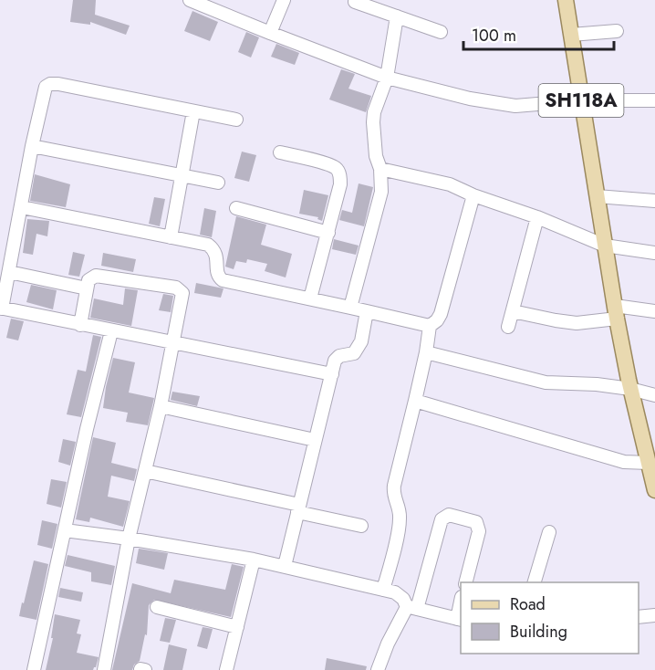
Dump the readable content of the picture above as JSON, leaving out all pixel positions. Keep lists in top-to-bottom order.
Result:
{
  "streets": {
    "main road": ["SH118A"]
  },
  "legend": ["Road", "Building"],
  "scale_bar": "100 m"
}
